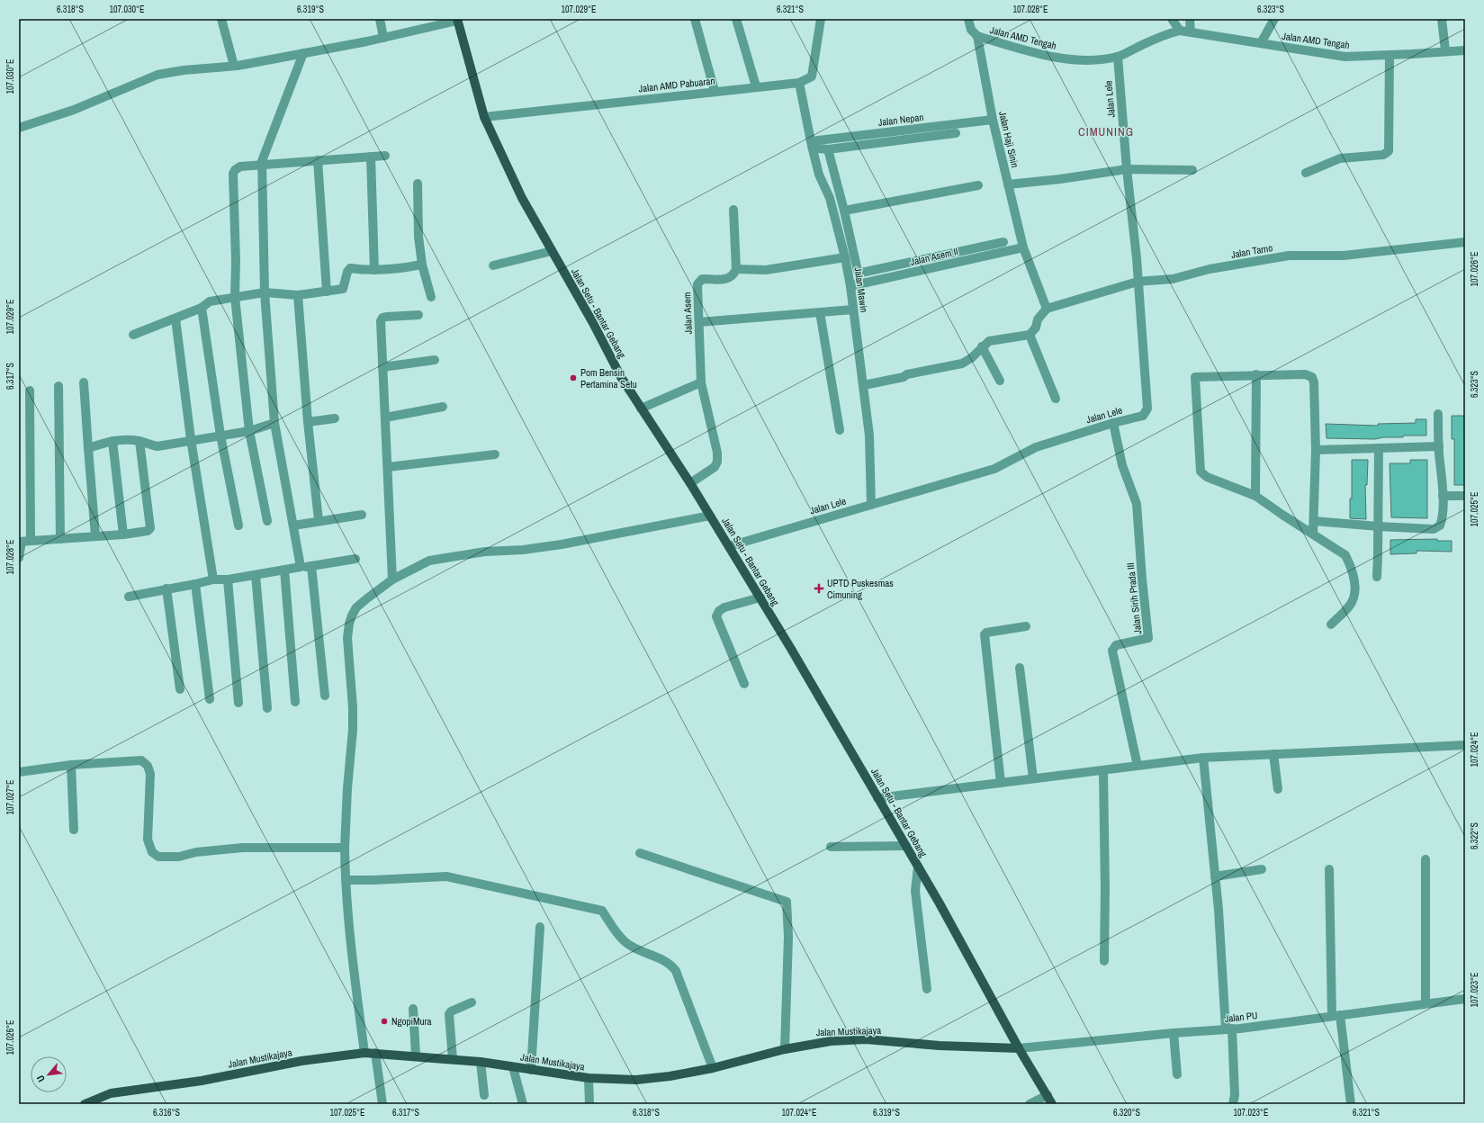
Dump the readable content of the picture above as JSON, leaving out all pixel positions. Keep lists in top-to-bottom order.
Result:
{
  "streets": {
    "main road": ["Jalan Setu - Bantar Gebang", "Jalan Mustikajaya"],
    "street": [
      "Jalan AMD Tengah",
      "Jalan AMD Pabuaran",
      "Jalan Lele",
      "Jalan Nepan",
      "Jalan Haji Sinin",
      "Jalan Tarno",
      "Jalan Asem II",
      "Jalan Mawin",
      "Jalan Asem",
      "Jalan Sirih Prada III",
      "Jalan PU"
    ]
  },
  "crossings": [
    ["Jalan AMD Tengah", "Jalan Lele"],
    ["Jalan AMD Tengah", "Jalan Haji Sinin"],
    ["Jalan AMD Pabuaran", "Jalan Mawin"],
    ["Jalan AMD Pabuaran", "Jalan Setu - Bantar Gebang"],
    ["Jalan Lele", "Jalan Tarno"],
    ["Jalan Lele", "Jalan Mawin"],
    ["Jalan Lele", "Jalan Setu - Bantar Gebang"],
    ["Jalan Lele", "Jalan Sirih Prada III"],
    ["Jalan Nepan", "Jalan Haji Sinin"],
    ["Jalan Nepan", "Jalan Mawin"],
    ["Jalan Haji Sinin", "Jalan Tarno"],
    ["Jalan Haji Sinin", "Jalan Asem II"],
    ["Jalan Asem II", "Jalan Mawin"],
    ["Jalan Setu - Bantar Gebang", "Jalan Asem"],
    ["Jalan Setu - Bantar Gebang", "Jalan PU"],
    ["Jalan Setu - Bantar Gebang", "Jalan Mustikajaya"],
    ["Jalan PU", "Jalan Mustikajaya"]
  ],
  "districts": ["CIMUNING"],
  "places": {
    "other": ["Pom Bensin Pertamina Setu", "NgopiMura"],
    "health": ["UPTD Puskesmas Cimuning"]
  },
  "north": "bottom left",
  "coordinates": [
    "6.318°S",
    "107.030°E",
    "6.319°S",
    "107.029°E",
    "6.321°S",
    "107.028°E",
    "6.323°S",
    "107.026°E",
    "6.317°S",
    "107.025°E",
    "107.024°E",
    "107.027°E",
    "6.322°S",
    "107.023°E",
    "6.316°S",
    "6.320°S"
  ]
}
